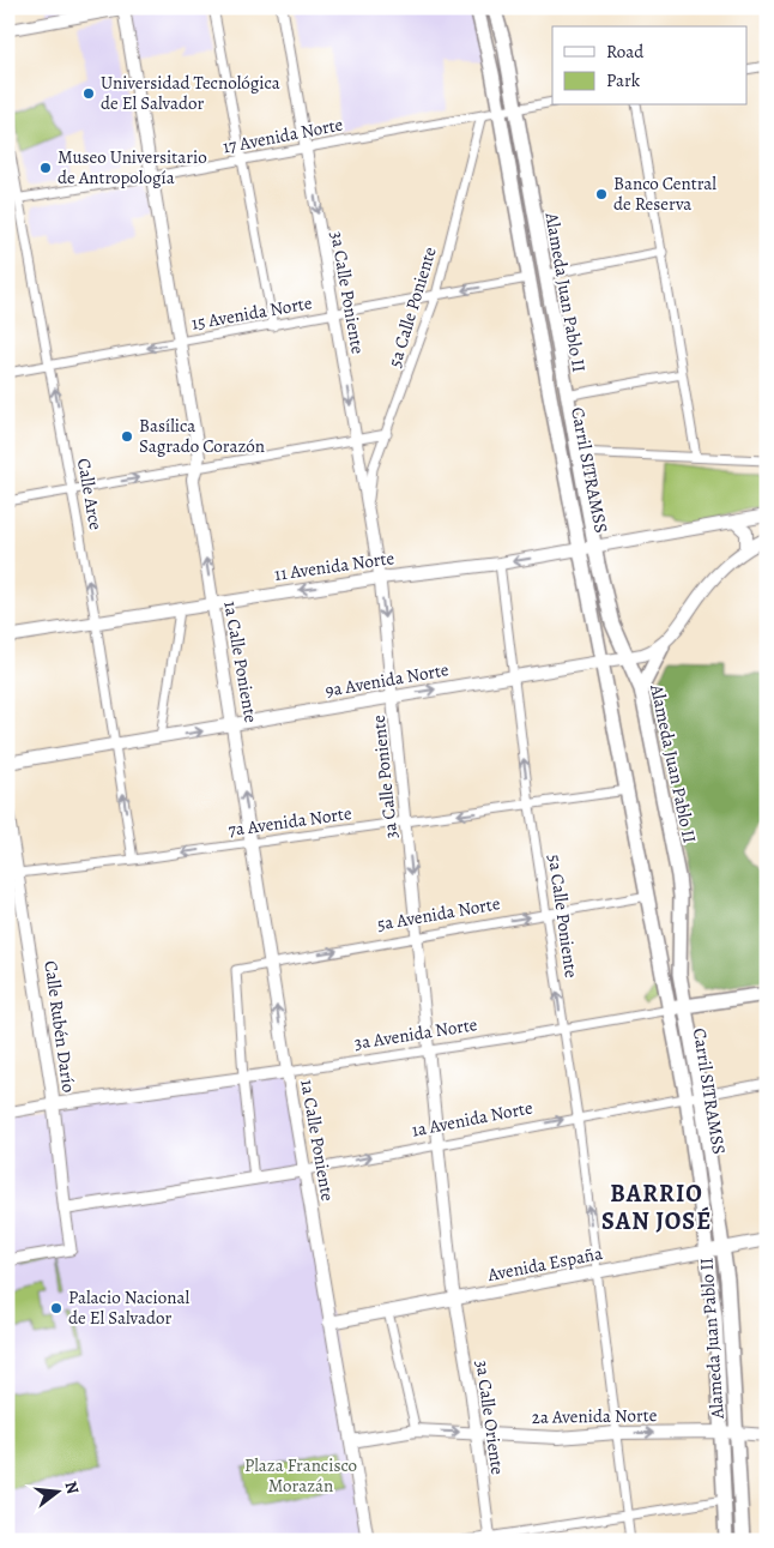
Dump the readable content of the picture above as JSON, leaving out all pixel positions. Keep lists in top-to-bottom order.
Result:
{
  "streets": {
    "main road": [
      "Alameda Juan Pablo II",
      "Carril SITRAMSS",
      "11 Avenida Norte",
      "1a Calle Poniente",
      "9a Avenida Norte",
      "Calle Rubén Darío",
      "3a Avenida Norte",
      "1a Avenida Norte",
      "Avenida España",
      "2a Avenida Norte"
    ],
    "street": [
      "17 Avenida Norte",
      "3a Calle Poniente",
      "5a Calle Poniente",
      "15 Avenida Norte",
      "Calle Arce",
      "7a Avenida Norte",
      "5a Avenida Norte",
      "3a Calle Oriente"
    ]
  },
  "crossings": [
    ["17 Avenida Norte", "3a Calle Poniente"],
    ["17 Avenida Norte", "Alameda Juan Pablo II"],
    ["17 Avenida Norte", "5a Calle Poniente"],
    ["17 Avenida Norte", "Carril SITRAMSS"],
    ["17 Avenida Norte", "Calle Arce"],
    ["17 Avenida Norte", "1a Calle Poniente"],
    ["3a Calle Poniente", "5a Calle Poniente"],
    ["3a Calle Poniente", "15 Avenida Norte"],
    ["3a Calle Poniente", "11 Avenida Norte"],
    ["3a Calle Poniente", "9a Avenida Norte"],
    ["3a Calle Poniente", "7a Avenida Norte"],
    ["3a Calle Poniente", "5a Avenida Norte"],
    ["3a Calle Poniente", "3a Avenida Norte"],
    ["3a Calle Poniente", "1a Avenida Norte"],
    ["3a Calle Poniente", "Avenida España"],
    ["3a Calle Poniente", "3a Calle Oriente"],
    ["Alameda Juan Pablo II", "15 Avenida Norte"],
    ["Alameda Juan Pablo II", "Carril SITRAMSS"],
    ["Alameda Juan Pablo II", "11 Avenida Norte"],
    ["Alameda Juan Pablo II", "9a Avenida Norte"],
    ["Alameda Juan Pablo II", "7a Avenida Norte"],
    ["Alameda Juan Pablo II", "5a Avenida Norte"],
    ["Alameda Juan Pablo II", "3a Avenida Norte"],
    ["Alameda Juan Pablo II", "1a Avenida Norte"],
    ["Alameda Juan Pablo II", "2a Avenida Norte"],
    ["5a Calle Poniente", "15 Avenida Norte"],
    ["5a Calle Poniente", "11 Avenida Norte"],
    ["5a Calle Poniente", "9a Avenida Norte"],
    ["5a Calle Poniente", "7a Avenida Norte"],
    ["5a Calle Poniente", "5a Avenida Norte"],
    ["5a Calle Poniente", "3a Avenida Norte"],
    ["5a Calle Poniente", "1a Avenida Norte"],
    ["5a Calle Poniente", "Avenida España"],
    ["5a Calle Poniente", "2a Avenida Norte"],
    ["15 Avenida Norte", "Calle Arce"],
    ["15 Avenida Norte", "1a Calle Poniente"],
    ["Carril SITRAMSS", "11 Avenida Norte"],
    ["Carril SITRAMSS", "9a Avenida Norte"],
    ["Carril SITRAMSS", "3a Avenida Norte"],
    ["Carril SITRAMSS", "1a Avenida Norte"],
    ["Carril SITRAMSS", "Avenida España"],
    ["Carril SITRAMSS", "2a Avenida Norte"],
    ["Calle Arce", "11 Avenida Norte"],
    ["Calle Arce", "9a Avenida Norte"],
    ["Calle Arce", "7a Avenida Norte"],
    ["11 Avenida Norte", "1a Calle Poniente"],
    ["1a Calle Poniente", "9a Avenida Norte"],
    ["1a Calle Poniente", "7a Avenida Norte"],
    ["1a Calle Poniente", "5a Avenida Norte"],
    ["1a Calle Poniente", "3a Avenida Norte"],
    ["1a Calle Poniente", "1a Avenida Norte"],
    ["1a Calle Poniente", "Avenida España"],
    ["1a Calle Poniente", "2a Avenida Norte"],
    ["7a Avenida Norte", "Calle Rubén Darío"],
    ["5a Avenida Norte", "3a Avenida Norte"],
    ["Calle Rubén Darío", "3a Avenida Norte"],
    ["Calle Rubén Darío", "1a Avenida Norte"],
    ["Avenida España", "3a Calle Oriente"],
    ["2a Avenida Norte", "3a Calle Oriente"]
  ],
  "one_way": [
    "15 Avenida Norte",
    "Calle Arce",
    "7a Avenida Norte",
    "5a Avenida Norte",
    "1a Avenida Norte",
    "2a Avenida Norte"
  ],
  "districts": ["BARRIO SAN JOSÉ"],
  "parks": ["Plaza Francisco Morazán"],
  "places": [
    "Universidad Tecnológica de El Salvador",
    "Museo Universitario de Antropología",
    "Banco Central de Reserva",
    "Basílica Sagrado Corazón",
    "Palacio Nacional de El Salvador"
  ],
  "legend": ["Road", "Park"],
  "north": "right"
}
